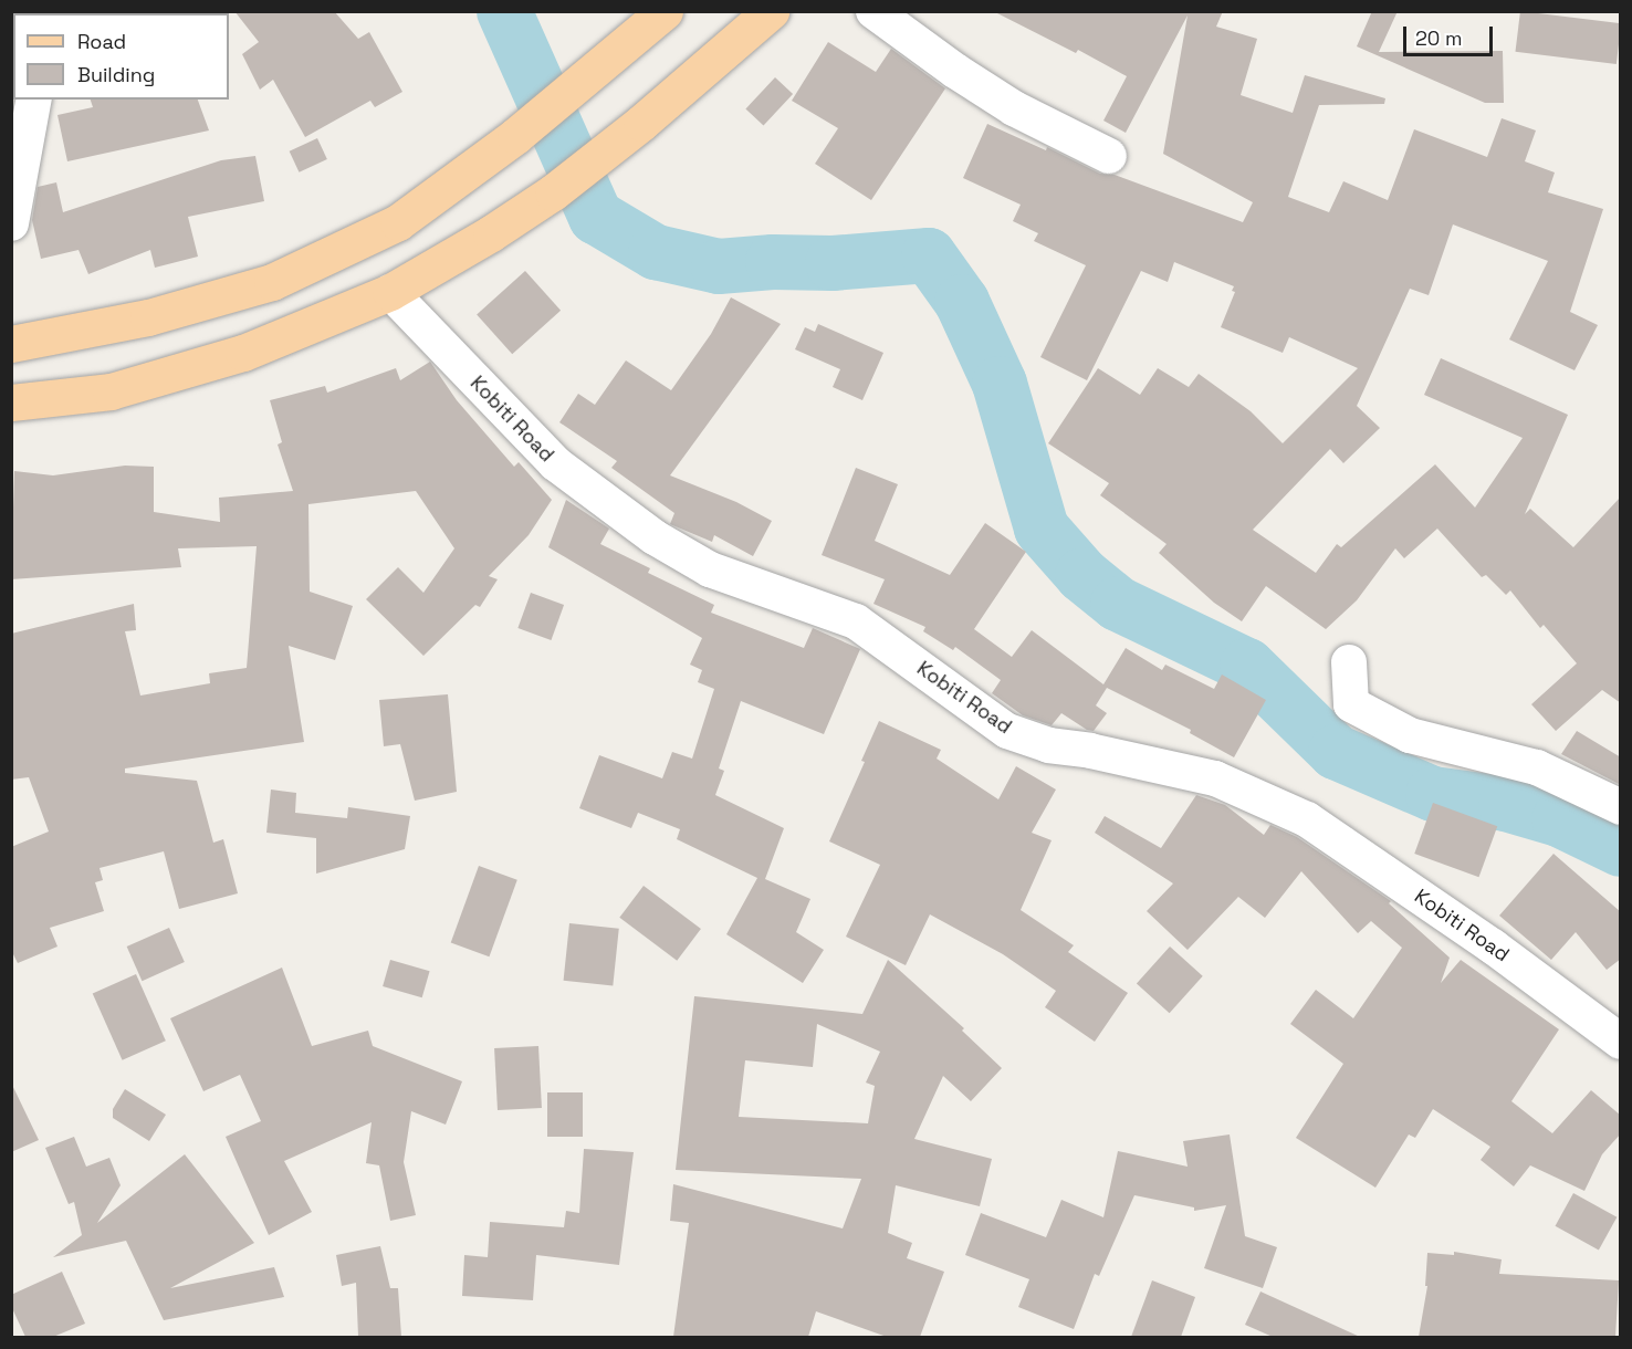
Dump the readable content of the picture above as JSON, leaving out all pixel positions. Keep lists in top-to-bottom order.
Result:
{
  "streets": {
    "street": ["Kobiti Road"]
  },
  "legend": ["Road", "Building"],
  "scale_bar": "20 m"
}
